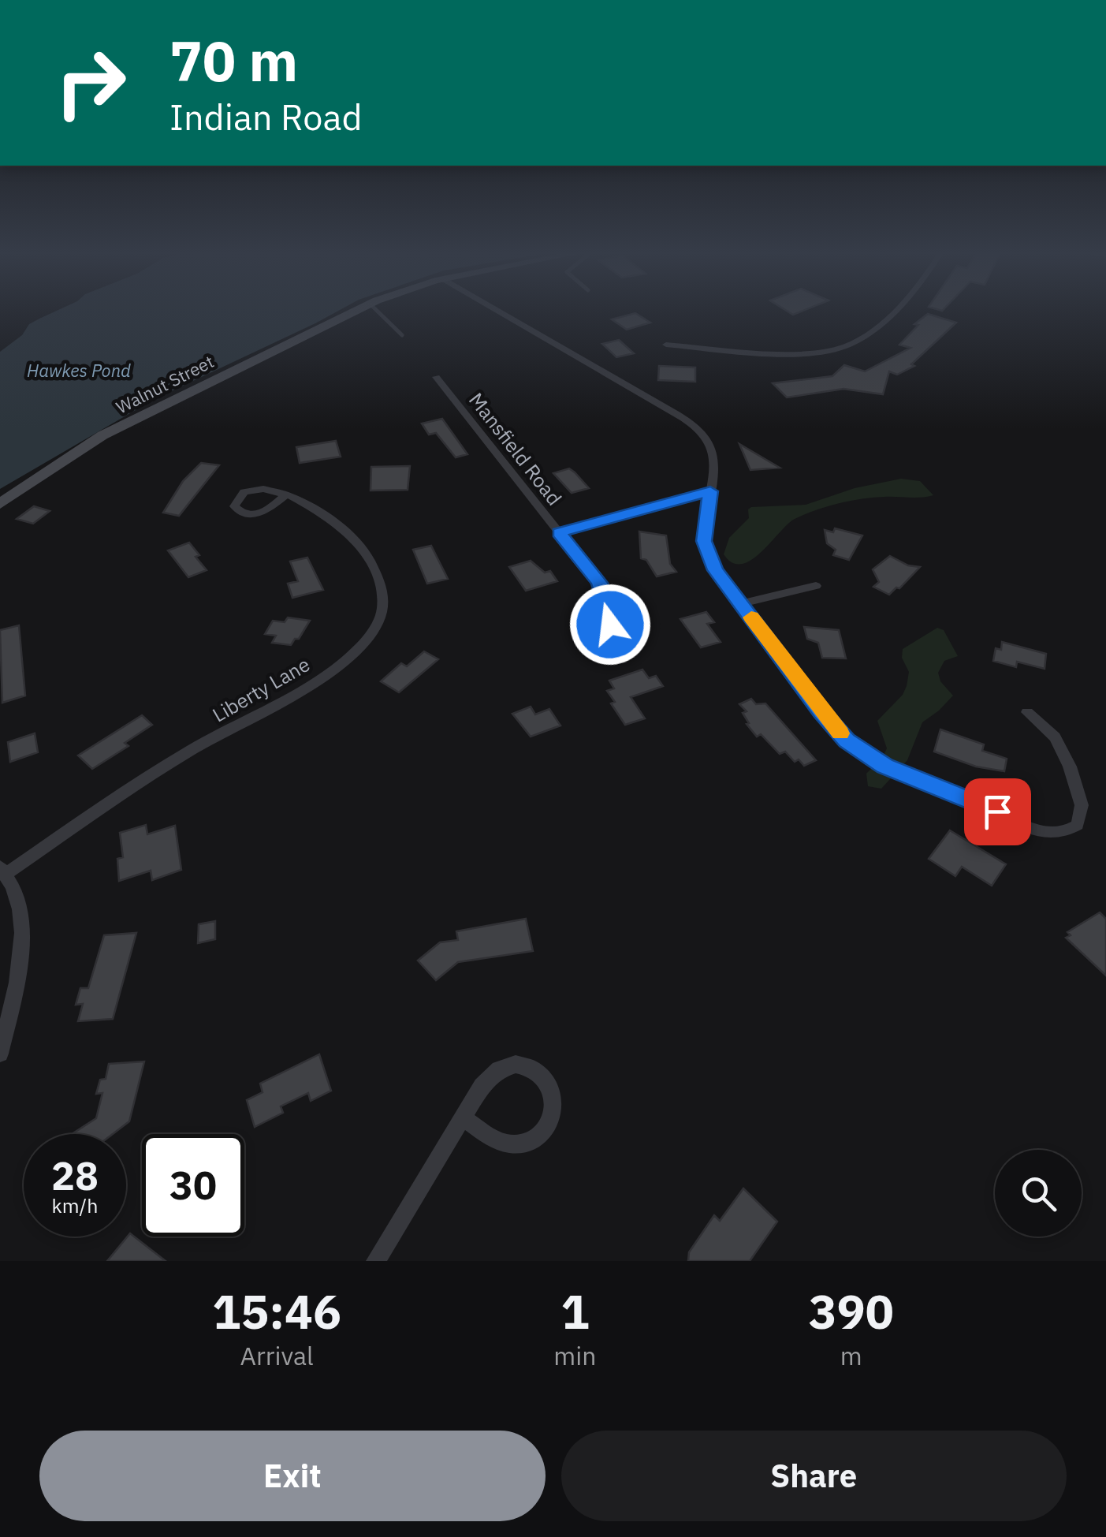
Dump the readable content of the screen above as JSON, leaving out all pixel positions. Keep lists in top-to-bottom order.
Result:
{
  "streets": {
    "main road": ["Walnut Street"],
    "street": ["Mansfield Road", "Liberty Lane"]
  },
  "water": ["Hawkes Pond"],
  "page": {
    "turn": ["70 m", "Indian Road"],
    "speed": "28 km/h",
    "limit": "30",
    "eta": [
      "15:46",
      "Arrival",
      "1",
      "min",
      "390",
      "m"
    ],
    "buttons": ["Exit", "Share"]
  }
}
